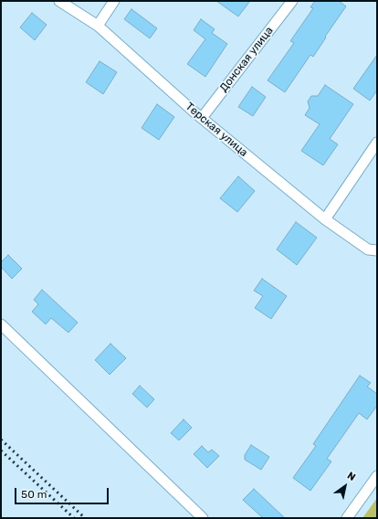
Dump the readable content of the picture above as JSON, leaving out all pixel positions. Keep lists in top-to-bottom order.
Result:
{
  "streets": {
    "street": ["Донская улица", "Терская улица"]
  },
  "crossings": [
    ["Донская улица", "Терская улица"]
  ],
  "scale_bar": "50 m",
  "north": "top right"
}
